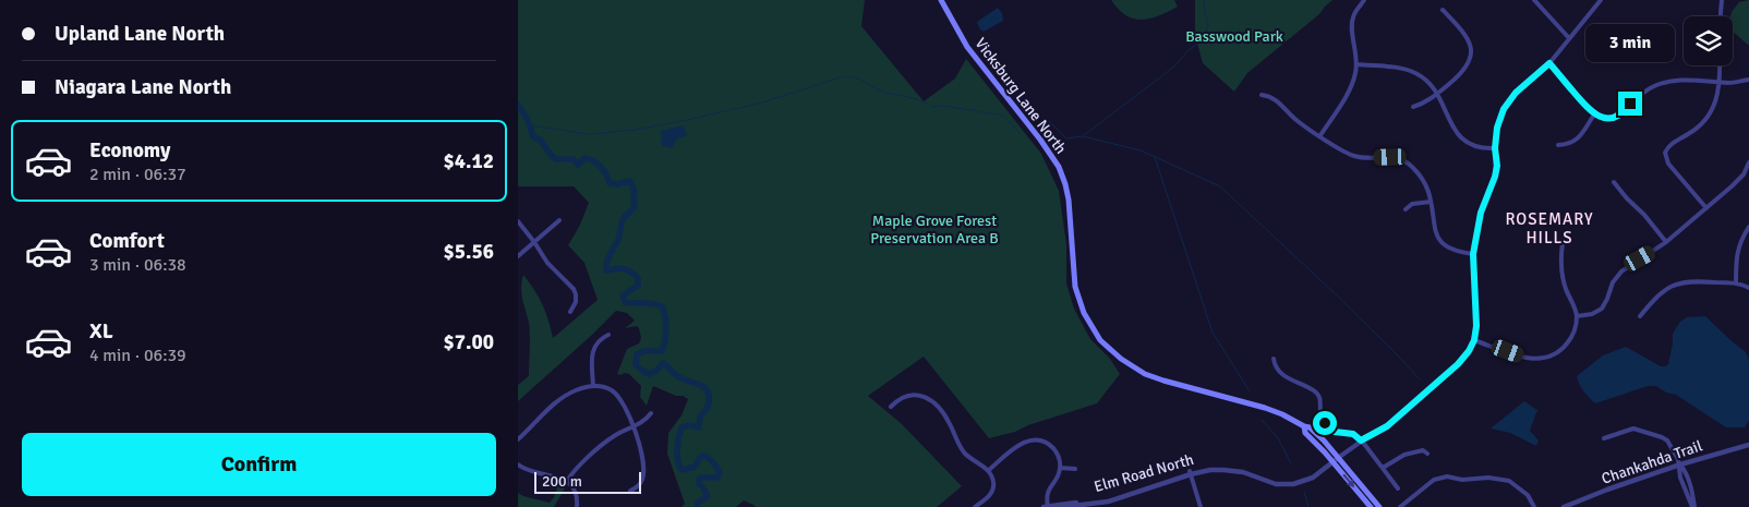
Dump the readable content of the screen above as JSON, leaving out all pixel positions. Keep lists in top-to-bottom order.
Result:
{
  "streets": {
    "main road": ["Vicksburg Lane North"],
    "street": ["Chankahda Trail", "Elm Road North"]
  },
  "crossings": [
    ["Vicksburg Lane North", "Elm Road North"]
  ],
  "districts": ["ROSEMARY HILLS"],
  "parks": ["Basswood Park", "Maple Grove Forest Preservation Area B"],
  "scale_bar": "200 m",
  "page": {
    "banner": ["Upland Lane North", "Niagara Lane North"],
    "bubble": "3 min",
    "list": [
      {
        "name": "Economy",
        "note": "2 min · 06:37",
        "value": "$4.12"
      },
      {
        "name": "Comfort",
        "note": "3 min · 06:38",
        "value": "$5.56"
      },
      {
        "name": "XL",
        "note": "4 min · 06:39",
        "value": "$7.00"
      }
    ],
    "buttons": "Confirm",
    "scale": "200 m"
  }
}
